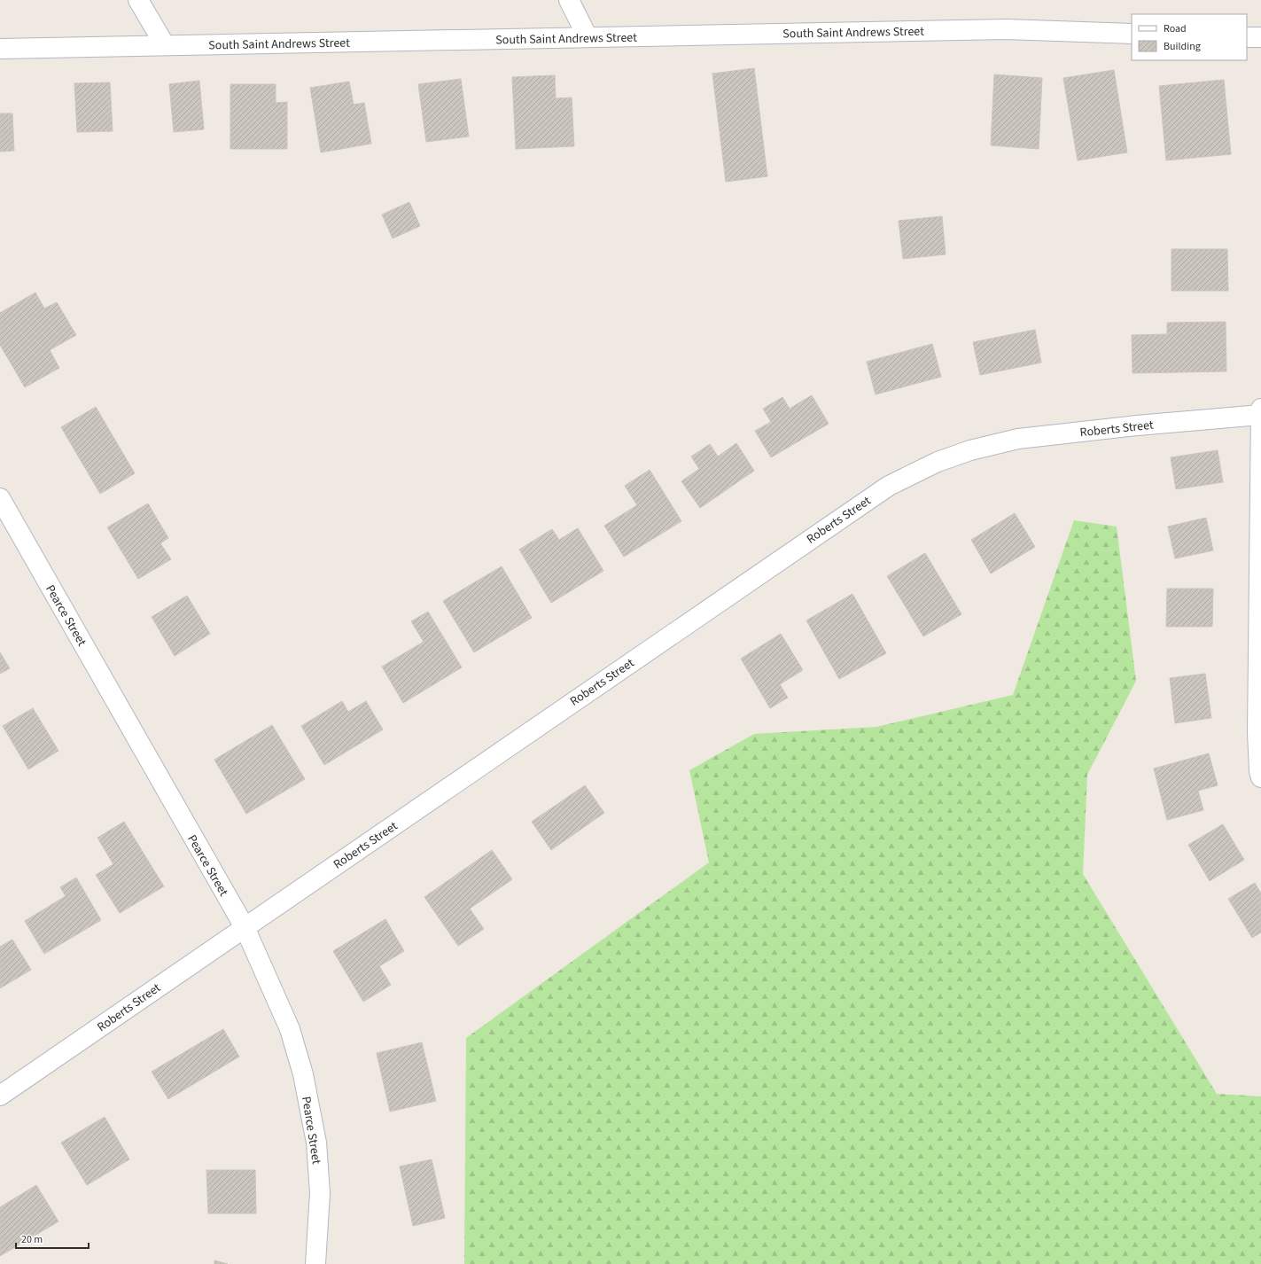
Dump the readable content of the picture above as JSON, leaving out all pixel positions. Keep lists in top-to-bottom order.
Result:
{
  "streets": {
    "street": ["South Saint Andrews Street", "Roberts Street", "Pearce Street"]
  },
  "crossings": [
    ["Roberts Street", "Pearce Street"]
  ],
  "legend": ["Road", "Building"],
  "scale_bar": "20 m"
}
